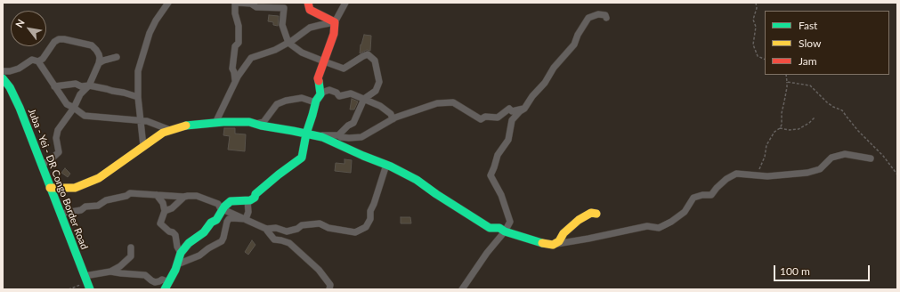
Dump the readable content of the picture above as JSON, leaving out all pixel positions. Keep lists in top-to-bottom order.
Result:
{
  "streets": {
    "street": ["Juba - Yei - DR Congo Border Road"]
  },
  "legend": ["Fast", "Slow", "Jam"],
  "scale_bar": "100 m",
  "north": "top left"
}
